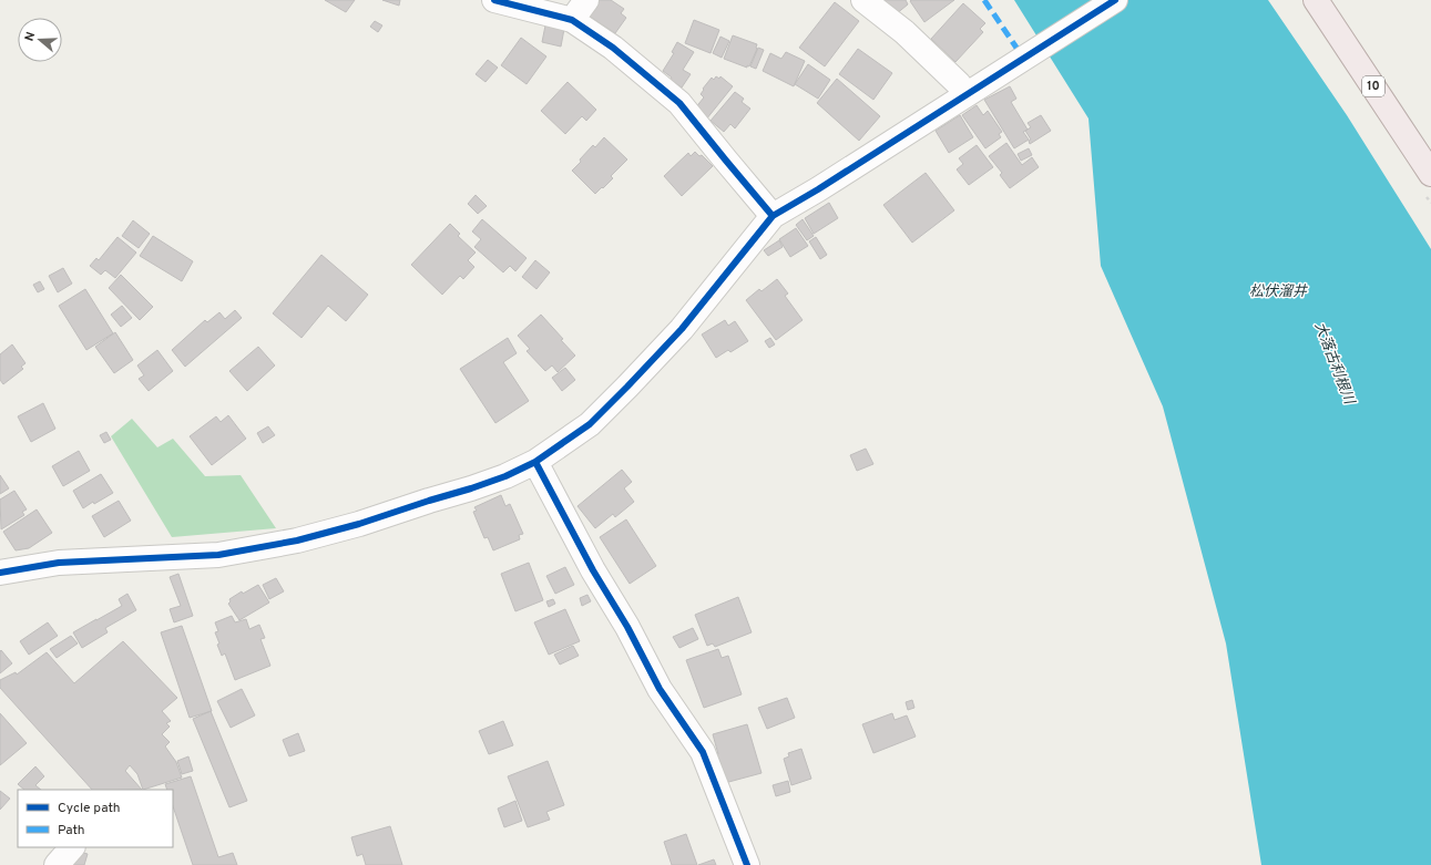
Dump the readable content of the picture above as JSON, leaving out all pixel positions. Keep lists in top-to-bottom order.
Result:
{
  "streets": {
    "main road": ["10"]
  },
  "water": ["松伏溜井", "大落古利根川"],
  "legend": ["Cycle path", "Path"],
  "north": "left"
}
